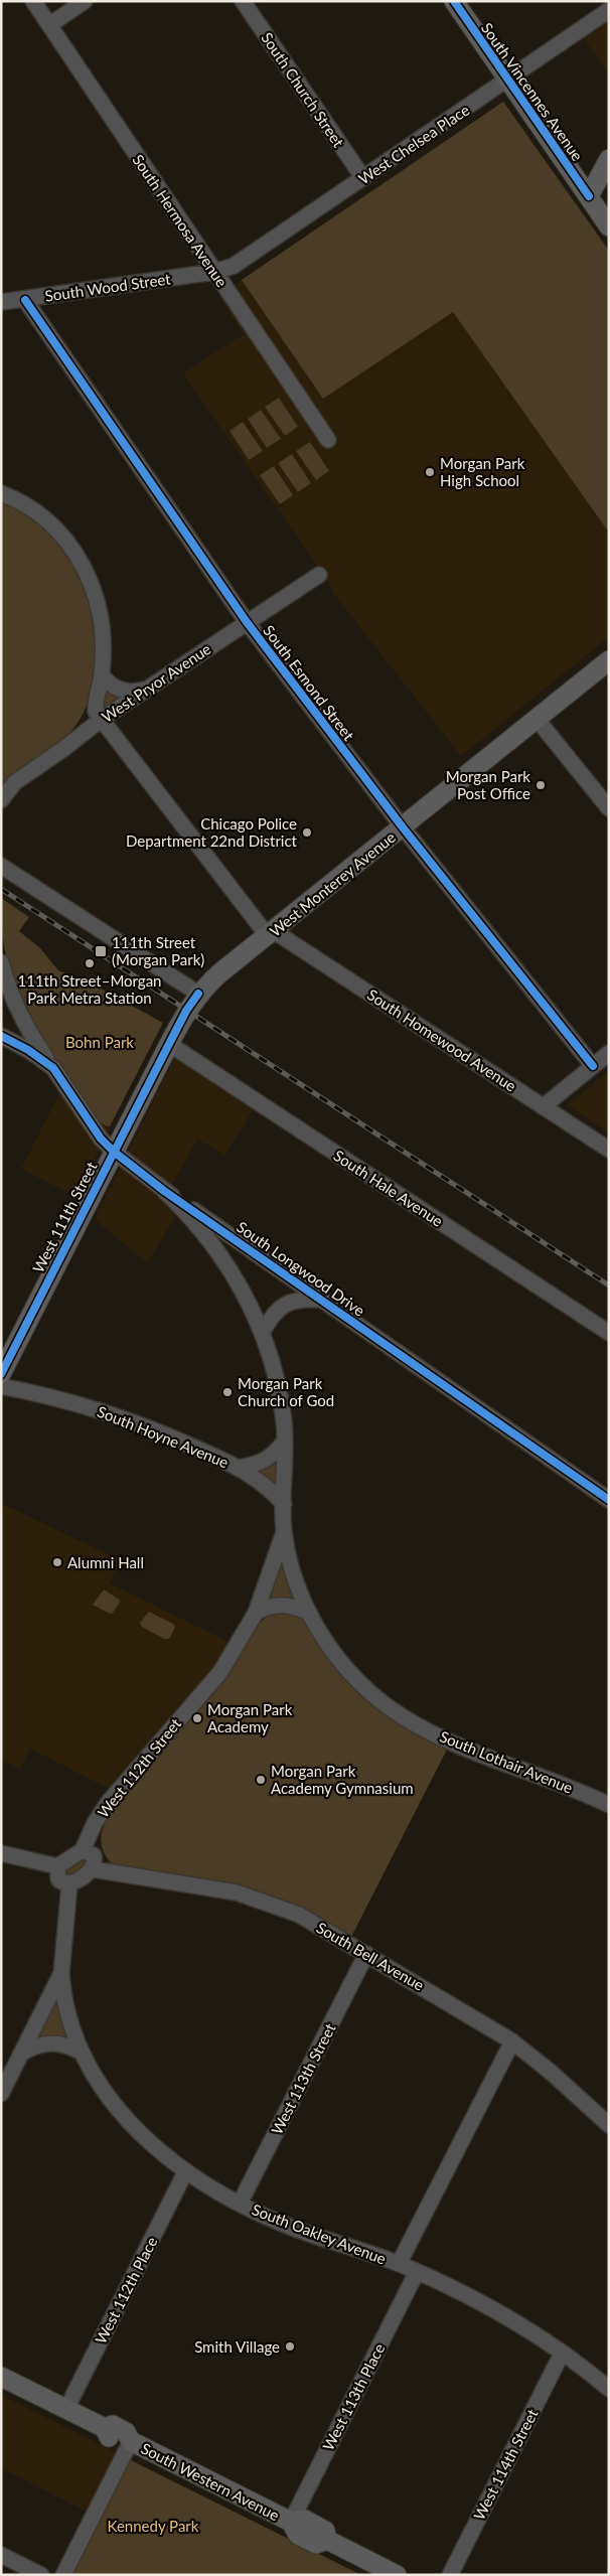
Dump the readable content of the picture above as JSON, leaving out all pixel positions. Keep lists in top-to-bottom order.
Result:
{
  "streets": {
    "main road": [
      "South Vincennes Avenue",
      "West Monterey Avenue",
      "West 111th Street",
      "South Western Avenue"
    ],
    "street": [
      "South Church Street",
      "West Chelsea Place",
      "South Hermosa Avenue",
      "South Wood Street",
      "West Pryor Avenue",
      "South Esmond Street",
      "South Homewood Avenue",
      "South Hale Avenue",
      "South Longwood Drive",
      "South Hoyne Avenue",
      "South Lothair Avenue",
      "West 112th Street",
      "South Bell Avenue",
      "West 113th Street",
      "South Oakley Avenue",
      "West 112th Place",
      "West 113th Place",
      "West 114th Street"
    ]
  },
  "crossings": [
    ["South Church Street", "West Chelsea Place"],
    ["South Vincennes Avenue", "West Chelsea Place"],
    ["West Chelsea Place", "South Hermosa Avenue"],
    ["West Chelsea Place", "South Wood Street"],
    ["South Hermosa Avenue", "South Wood Street"],
    ["South Wood Street", "South Esmond Street"],
    ["West Pryor Avenue", "South Esmond Street"],
    ["West Pryor Avenue", "South Homewood Avenue"],
    ["South Esmond Street", "West Monterey Avenue"],
    ["West Monterey Avenue", "South Homewood Avenue"],
    ["West Monterey Avenue", "West 111th Street"],
    ["South Hale Avenue", "West 111th Street"],
    ["West 111th Street", "South Longwood Drive"],
    ["South Longwood Drive", "South Lothair Avenue"],
    ["South Hoyne Avenue", "South Lothair Avenue"],
    ["South Lothair Avenue", "West 112th Street"],
    ["South Bell Avenue", "West 113th Street"],
    ["West 113th Street", "South Oakley Avenue"],
    ["South Oakley Avenue", "West 112th Place"],
    ["South Oakley Avenue", "West 113th Place"],
    ["South Oakley Avenue", "West 114th Street"],
    ["West 112th Place", "South Western Avenue"],
    ["West 113th Place", "South Western Avenue"]
  ],
  "parks": ["Bohn Park", "Kennedy Park"],
  "places": {
    "other": [
      "Morgan Park High School",
      "Morgan Park Post Office",
      "Chicago Police Department 22nd District",
      "111th Street–Morgan Park Metra Station",
      "Morgan Park Church of God",
      "Alumni Hall",
      "Morgan Park Academy",
      "Morgan Park Academy Gymnasium",
      "Smith Village"
    ],
    "transit": ["111th Street (Morgan Park)"]
  }
}
